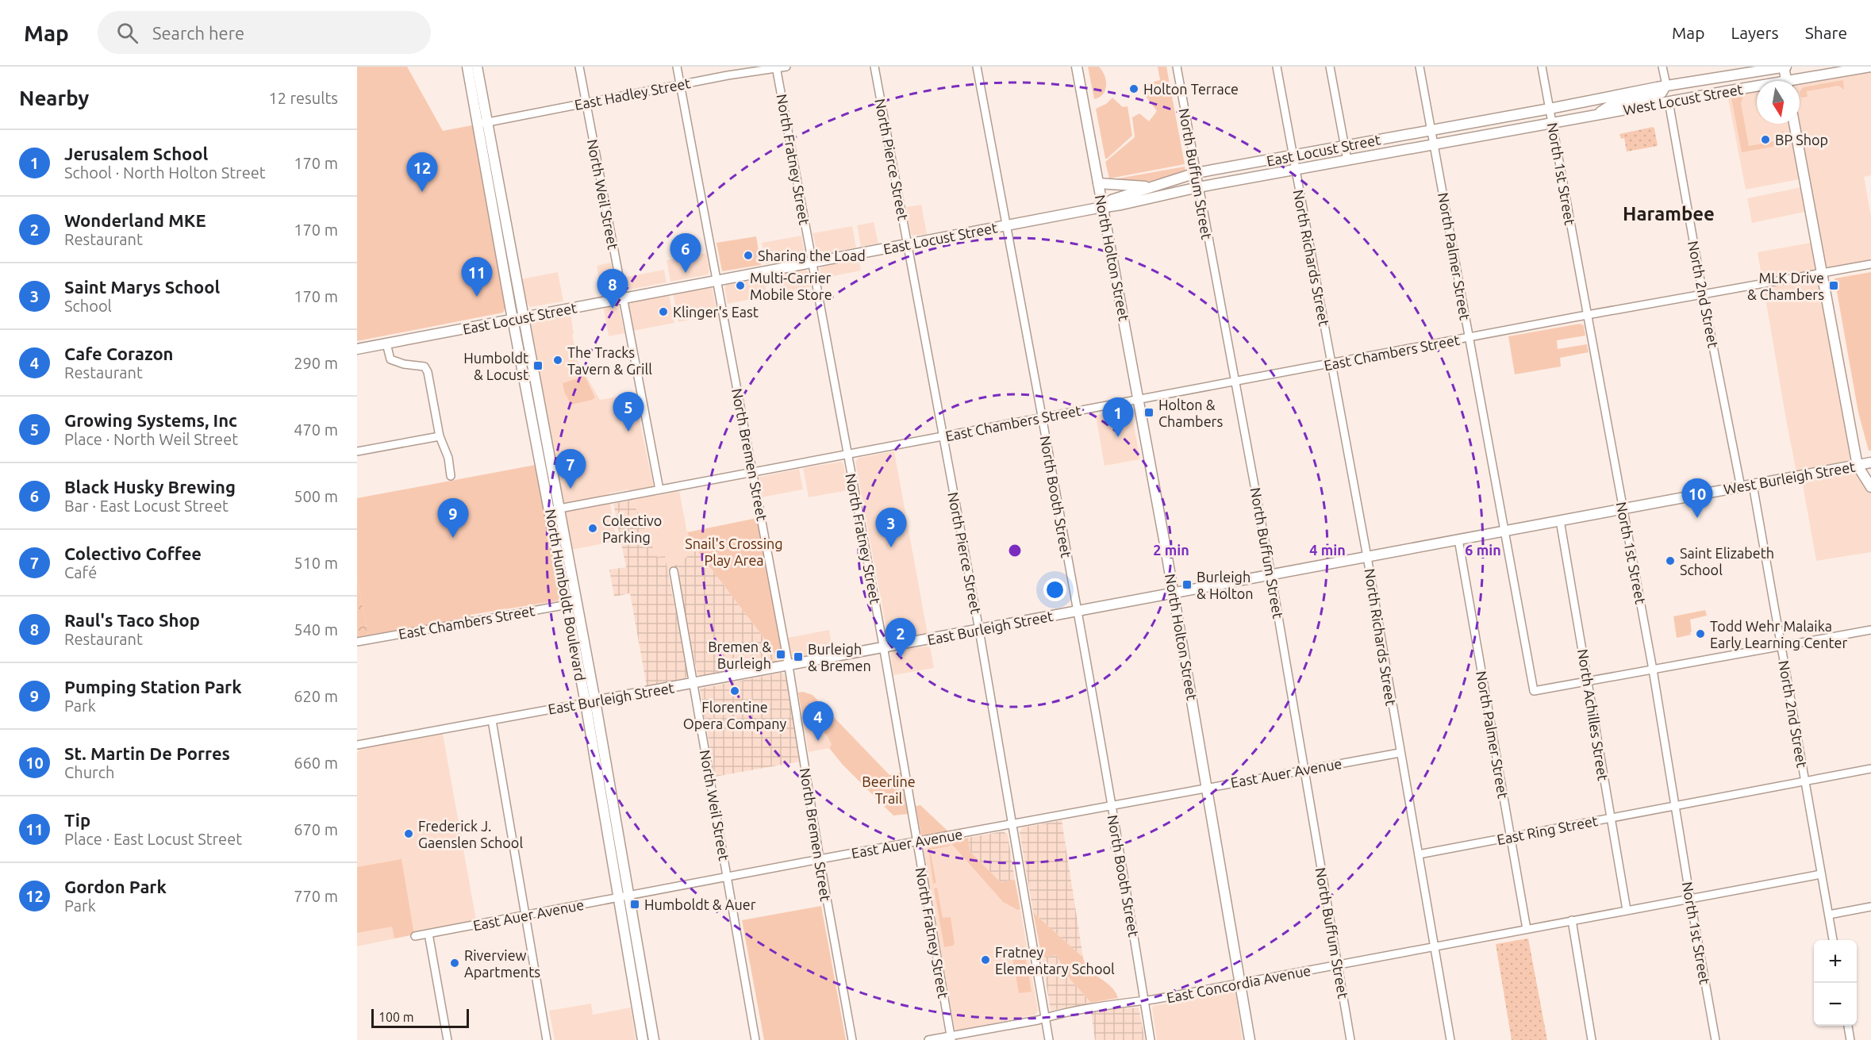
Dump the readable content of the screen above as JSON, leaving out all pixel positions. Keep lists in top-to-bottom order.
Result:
{
  "streets": {
    "main road": [
      "West Locust Street",
      "East Locust Street",
      "North Holton Street",
      "West Burleigh Street",
      "North Humboldt Boulevard",
      "East Burleigh Street"
    ],
    "street": [
      "East Hadley Street",
      "North Fratney Street",
      "North Pierce Street",
      "North Buffum Street",
      "North 1st Street",
      "North Weil Street",
      "North Palmer Street",
      "North Richards Street",
      "North 2nd Street",
      "East Chambers Street",
      "North Bremen Street",
      "North Booth Street",
      "North Achilles Street",
      "East Auer Avenue",
      "East Ring Street",
      "East Concordia Avenue"
    ]
  },
  "crossings": [
    ["East Hadley Street", "North Fratney Street"],
    ["East Hadley Street", "North Weil Street"],
    ["East Hadley Street", "North Bremen Street"],
    ["East Hadley Street", "North Humboldt Boulevard"],
    ["West Locust Street", "East Locust Street"],
    ["West Locust Street", "North 1st Street"],
    ["West Locust Street", "North 2nd Street"],
    ["East Locust Street", "North Fratney Street"],
    ["East Locust Street", "North Pierce Street"],
    ["East Locust Street", "North Buffum Street"],
    ["East Locust Street", "North 1st Street"],
    ["East Locust Street", "North Weil Street"],
    ["East Locust Street", "North Palmer Street"],
    ["East Locust Street", "North Holton Street"],
    ["East Locust Street", "North Richards Street"],
    ["East Locust Street", "North Bremen Street"],
    ["East Locust Street", "North Booth Street"],
    ["East Locust Street", "North Humboldt Boulevard"],
    ["North Fratney Street", "East Chambers Street"],
    ["North Fratney Street", "East Burleigh Street"],
    ["North Fratney Street", "East Auer Avenue"],
    ["North Fratney Street", "East Concordia Avenue"],
    ["North Pierce Street", "East Chambers Street"],
    ["North Pierce Street", "East Burleigh Street"],
    ["North Pierce Street", "East Auer Avenue"],
    ["North Pierce Street", "East Concordia Avenue"],
    ["North Buffum Street", "East Chambers Street"],
    ["North Buffum Street", "East Burleigh Street"],
    ["North Buffum Street", "East Auer Avenue"],
    ["North Buffum Street", "East Concordia Avenue"],
    ["North 1st Street", "East Chambers Street"],
    ["North 1st Street", "West Burleigh Street"],
    ["North 1st Street", "East Burleigh Street"],
    ["North 1st Street", "East Ring Street"],
    ["North 1st Street", "East Concordia Avenue"],
    ["North Weil Street", "East Chambers Street"],
    ["North Weil Street", "East Burleigh Street"],
    ["North Weil Street", "East Auer Avenue"],
    ["North Palmer Street", "East Chambers Street"],
    ["North Palmer Street", "East Burleigh Street"],
    ["North Palmer Street", "North Achilles Street"],
    ["North Palmer Street", "East Ring Street"],
    ["North Palmer Street", "East Concordia Avenue"],
    ["North Holton Street", "East Chambers Street"],
    ["North Holton Street", "East Burleigh Street"],
    ["North Holton Street", "East Auer Avenue"],
    ["North Holton Street", "East Concordia Avenue"],
    ["North Richards Street", "East Chambers Street"],
    ["North Richards Street", "East Burleigh Street"],
    ["North Richards Street", "East Auer Avenue"],
    ["North Richards Street", "East Ring Street"],
    ["North Richards Street", "East Concordia Avenue"],
    ["North 2nd Street", "East Chambers Street"],
    ["North 2nd Street", "West Burleigh Street"],
    ["North 2nd Street", "East Ring Street"],
    ["North 2nd Street", "East Concordia Avenue"],
    ["East Chambers Street", "North Bremen Street"],
    ["East Chambers Street", "North Booth Street"],
    ["East Chambers Street", "North Humboldt Boulevard"],
    ["North Bremen Street", "East Burleigh Street"],
    ["North Bremen Street", "East Auer Avenue"],
    ["West Burleigh Street", "East Burleigh Street"],
    ["North Booth Street", "East Burleigh Street"],
    ["North Booth Street", "East Auer Avenue"],
    ["North Booth Street", "East Concordia Avenue"],
    ["North Humboldt Boulevard", "East Burleigh Street"],
    ["North Humboldt Boulevard", "East Auer Avenue"],
    ["East Burleigh Street", "North Achilles Street"],
    ["North Achilles Street", "East Ring Street"],
    ["North Achilles Street", "East Concordia Avenue"]
  ],
  "districts": ["Harambee"],
  "parks": ["Snail's Crossing Play Area", "Beerline Trail"],
  "places": {
    "other": [
      "Holton Terrace",
      "BP Shop",
      "Sharing the Load",
      "Multi-Carrier Mobile Store",
      "Klinger's East",
      "The Tracks Tavern & Grill",
      "Colectivo Parking",
      "Saint Elizabeth School",
      "Todd Wehr Malaika Early Learning Center",
      "Florentine Opera Company",
      "Frederick J. Gaenslen School",
      "Fratney Elementary School",
      "Riverview Apartments"
    ],
    "transit": [
      "MLK Drive & Chambers",
      "Humboldt & Locust",
      "Holton & Chambers",
      "Burleigh & Holton",
      "Bremen & Burleigh",
      "Burleigh & Bremen",
      "Humboldt & Auer"
    ]
  },
  "scale_bar": "100 m",
  "north": "bottom",
  "page": {
    "header": "Map",
    "search": "Search here",
    "nav": ["Map", "Layers", "Share"],
    "heading": ["Nearby", "12 results"],
    "list": [
      {
        "mark": "1",
        "name": "Jerusalem School",
        "note": "School · North Holton Street",
        "value": "170 m"
      },
      {
        "mark": "2",
        "name": "Wonderland MKE",
        "note": "Restaurant",
        "value": "170 m"
      },
      {
        "mark": "3",
        "name": "Saint Marys School",
        "note": "School",
        "value": "170 m"
      },
      {
        "mark": "4",
        "name": "Cafe Corazon",
        "note": "Restaurant",
        "value": "290 m"
      },
      {
        "mark": "5",
        "name": "Growing Systems, Inc",
        "note": "Place · North Weil Street",
        "value": "470 m"
      },
      {
        "mark": "6",
        "name": "Black Husky Brewing",
        "note": "Bar · East Locust Street",
        "value": "500 m"
      },
      {
        "mark": "7",
        "name": "Colectivo Coffee",
        "note": "Café",
        "value": "510 m"
      },
      {
        "mark": "8",
        "name": "Raul's Taco Shop",
        "note": "Restaurant",
        "value": "540 m"
      },
      {
        "mark": "9",
        "name": "Pumping Station Park",
        "note": "Park",
        "value": "620 m"
      },
      {
        "mark": "10",
        "name": "St. Martin De Porres",
        "note": "Church",
        "value": "660 m"
      },
      {
        "mark": "11",
        "name": "Tip",
        "note": "Place · East Locust Street",
        "value": "670 m"
      },
      {
        "mark": "12",
        "name": "Gordon Park",
        "note": "Park",
        "value": "770 m"
      }
    ],
    "pins": [
      "12",
      "6",
      "11",
      "8",
      "5",
      "1",
      "7",
      "10",
      "9",
      "3",
      "2",
      "4"
    ],
    "map_buttons": ["+", "−"],
    "scale": "100 m"
  },
  "rings": ["2 min", "4 min", "6 min"]
}
